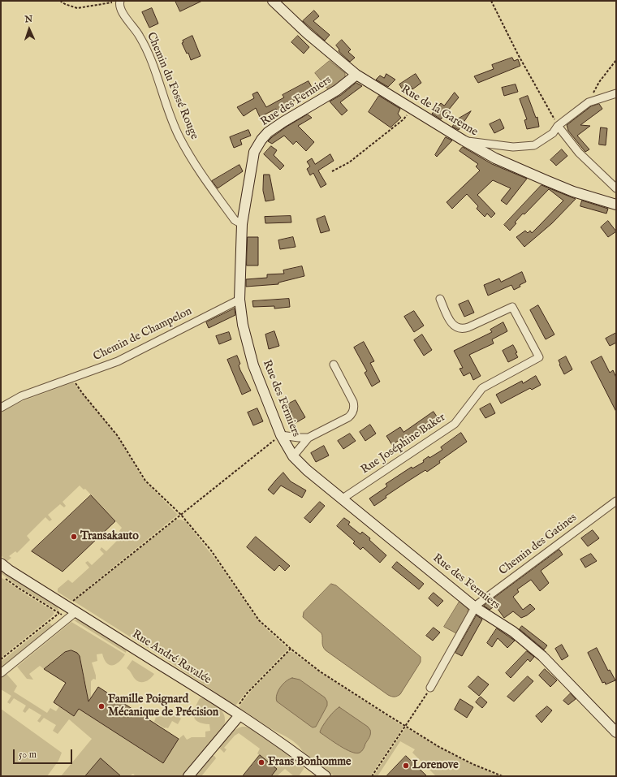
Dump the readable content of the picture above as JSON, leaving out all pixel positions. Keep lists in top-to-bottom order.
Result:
{
  "streets": {
    "street": [
      "Chemin du Fossé Rouge",
      "Rue des Fermiers",
      "Rue de la Garenne",
      "Chemin de Champelon",
      "Rue Joséphine Baker",
      "Chemin des Gatines",
      "Rue André Ravalée"
    ]
  },
  "crossings": [
    ["Chemin du Fossé Rouge", "Rue des Fermiers"],
    ["Rue des Fermiers", "Rue de la Garenne"],
    ["Rue des Fermiers", "Chemin de Champelon"],
    ["Rue des Fermiers", "Rue Joséphine Baker"],
    ["Rue des Fermiers", "Chemin des Gatines"]
  ],
  "places": [
    "Transakauto",
    "Famille Poignard Mécanique de Précision",
    "Frans Bonhomme",
    "Lorenove"
  ],
  "scale_bar": "50 m",
  "north": "top"
}
